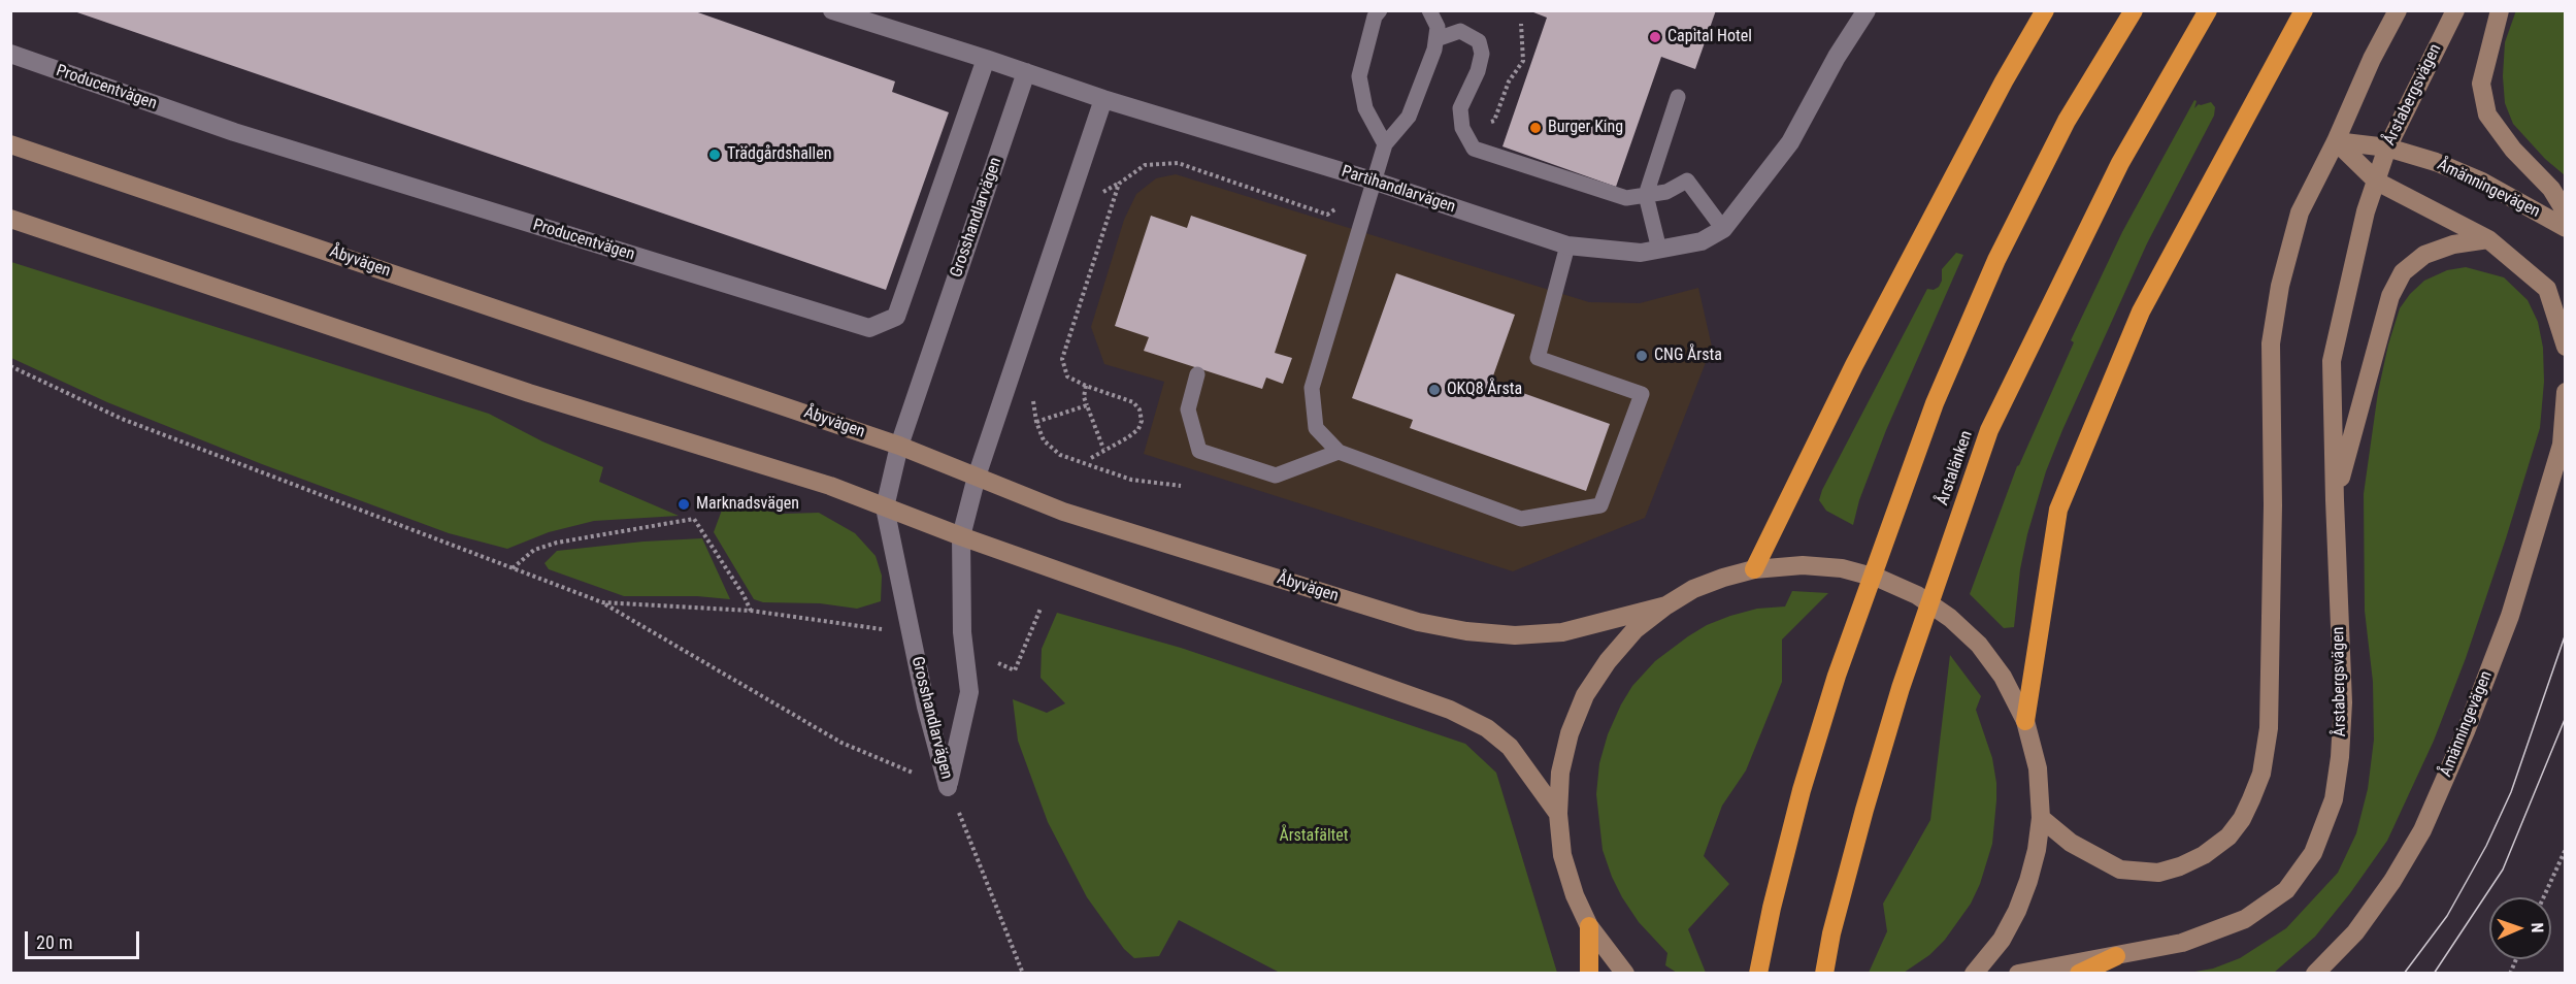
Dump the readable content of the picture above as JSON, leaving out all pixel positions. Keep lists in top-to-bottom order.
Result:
{
  "streets": {
    "highway": ["Årstalänken"],
    "street": [
      "Producentvägen",
      "Årstabergsvägen",
      "Åmänningevägen",
      "Partihandlarvägen",
      "Grosshandlarvägen",
      "Åbyvägen"
    ]
  },
  "crossings": [
    ["Producentvägen", "Partihandlarvägen"],
    ["Årstabergsvägen", "Åmänningevägen"],
    ["Partihandlarvägen", "Grosshandlarvägen"],
    ["Grosshandlarvägen", "Åbyvägen"]
  ],
  "parks": ["Årstafältet"],
  "places": [
    "Capital Hotel",
    "Burger King",
    "Trädgårdshallen",
    "CNG Årsta",
    "OKQ8 Årsta",
    "Marknadsvägen"
  ],
  "scale_bar": "20 m",
  "north": "right"
}
